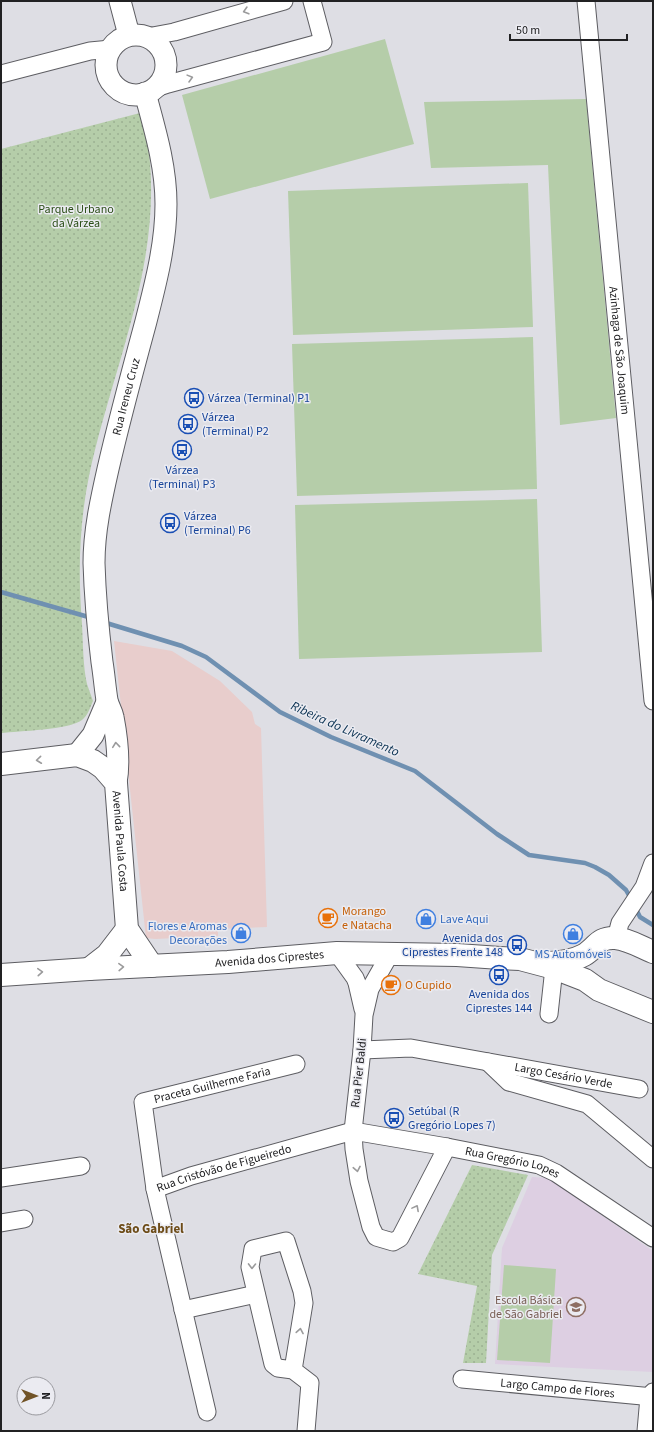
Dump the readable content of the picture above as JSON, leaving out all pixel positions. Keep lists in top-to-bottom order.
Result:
{
  "streets": {
    "main road": ["Avenida Paula Costa", "Avenida dos Ciprestes"],
    "street": [
      "Azinhaga de São Joaquim",
      "Rua Ireneu Cruz",
      "Rua Pier Baldi",
      "Largo Cesário Verde",
      "Praceta Guilherme Faria",
      "Rua Gregório Lopes",
      "Rua Cristóvão de Figueiredo",
      "Largo Campo de Flores"
    ]
  },
  "crossings": [
    ["Rua Ireneu Cruz", "Avenida Paula Costa"],
    ["Avenida dos Ciprestes", "Rua Pier Baldi"],
    ["Rua Pier Baldi", "Largo Cesário Verde"],
    ["Rua Pier Baldi", "Rua Gregório Lopes"],
    ["Rua Pier Baldi", "Rua Cristóvão de Figueiredo"],
    ["Praceta Guilherme Faria", "Rua Cristóvão de Figueiredo"],
    ["Rua Gregório Lopes", "Rua Cristóvão de Figueiredo"]
  ],
  "districts": ["São Gabriel"],
  "water": ["Ribeira do Livramento"],
  "parks": ["Parque Urbano da Várzea"],
  "places": {
    "bus stop": [
      "Várzea (Terminal) P1",
      "Várzea (Terminal) P2",
      "Várzea (Terminal) P3",
      "Várzea (Terminal) P6",
      "Avenida dos Ciprestes Frente 148",
      "Avenida dos Ciprestes 144",
      "Setúbal (R Gregório Lopes 7)"
    ],
    "cafe": ["Morango e Natacha", "O Cupido"],
    "shop": ["Lave Aqui", "Flores e Aromas Decorações", "MS Automóveis"],
    "school or university": ["Escola Básica de São Gabriel"]
  },
  "scale_bar": "50 m",
  "north": "right"
}
